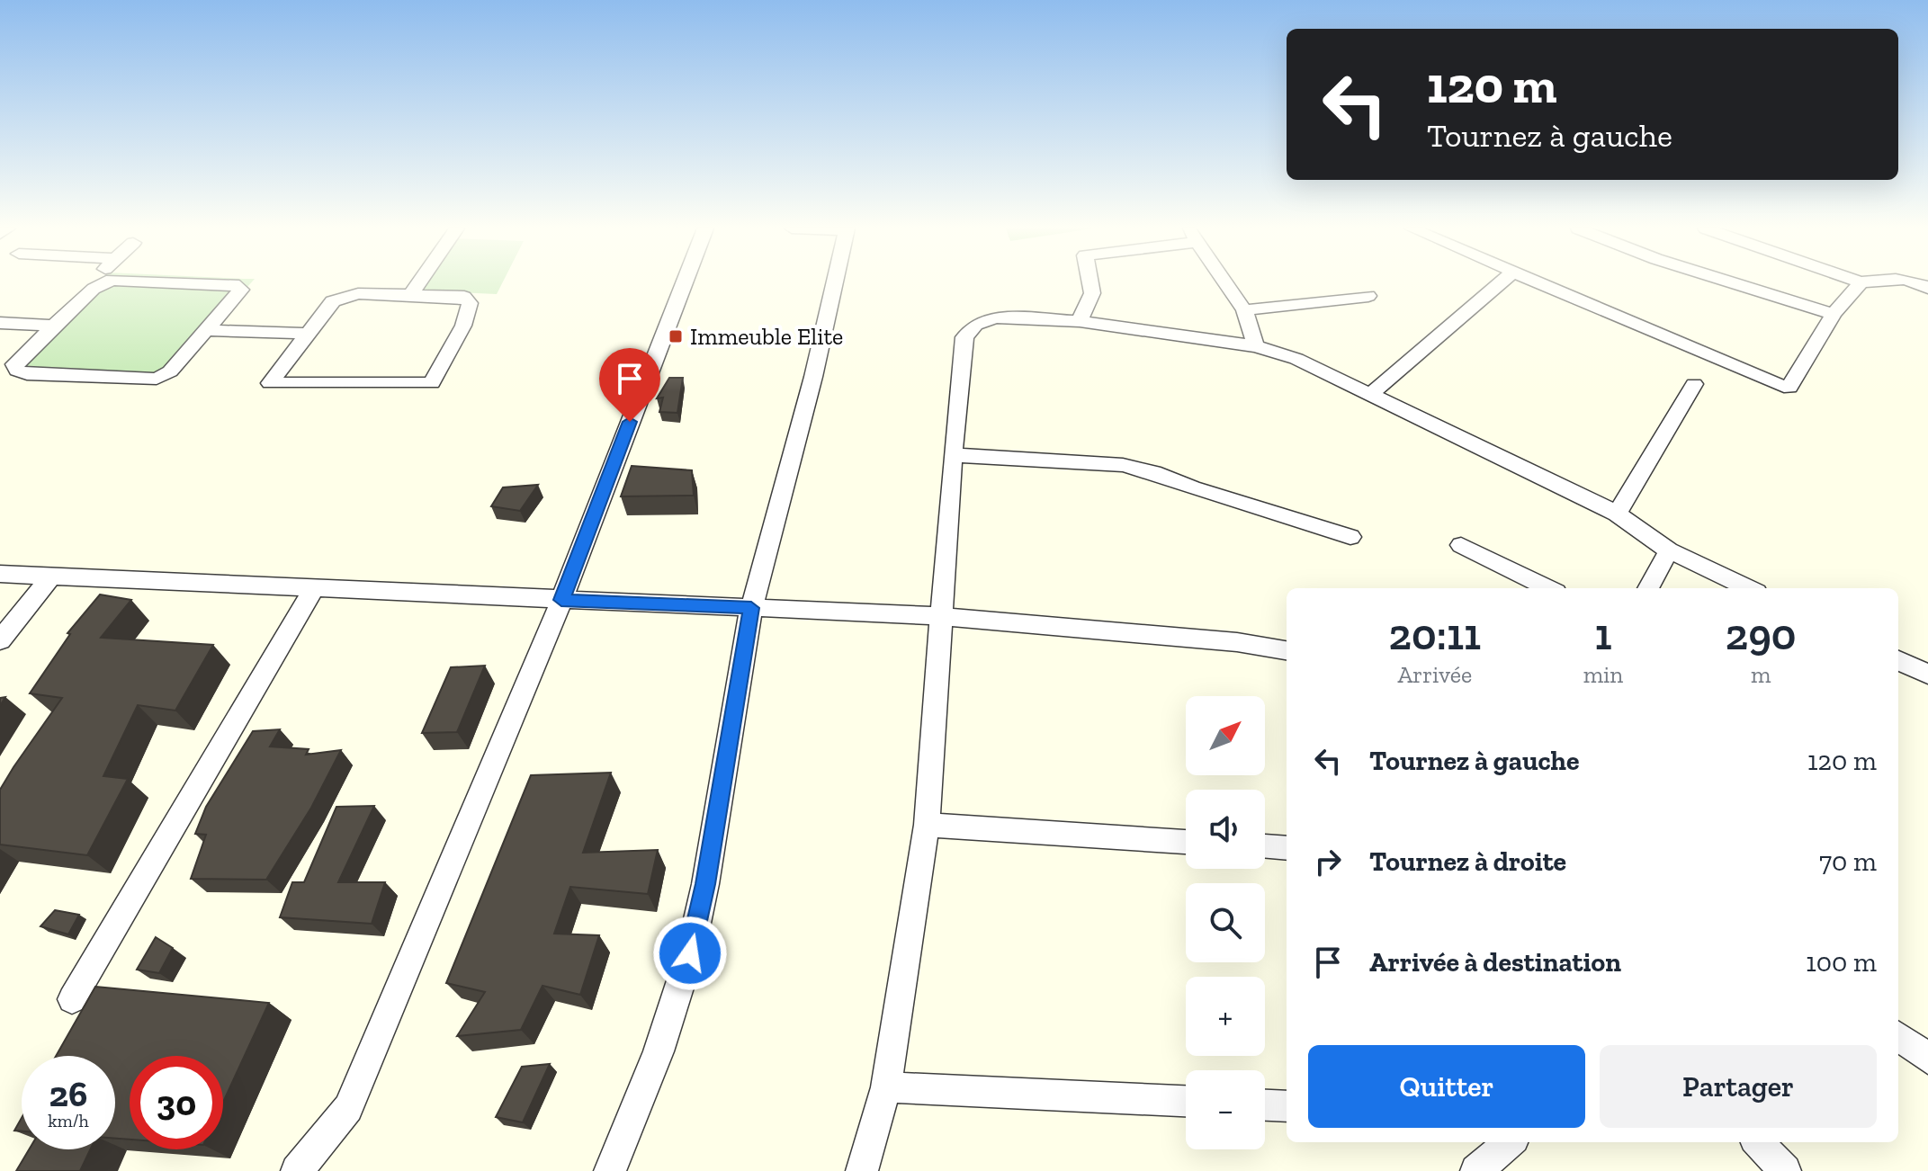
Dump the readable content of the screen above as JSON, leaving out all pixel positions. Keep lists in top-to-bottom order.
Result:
{
  "places": {
    "transit": ["Immeuble Elite"]
  },
  "north": "top right",
  "page": {
    "turn": ["120 m", "Tournez à gauche"],
    "eta": [
      "20:11",
      "Arrivée",
      "1",
      "min",
      "290",
      "m"
    ],
    "map_buttons": ["+", "−"],
    "list": [
      {
        "name": "Tournez à gauche",
        "value": "120 m"
      },
      {
        "name": "Tournez à droite",
        "value": "70 m"
      },
      {
        "name": "Arrivée à destination",
        "value": "100 m"
      }
    ],
    "buttons": ["Quitter", "Partager"],
    "speed": "26 km/h",
    "limit": "30"
  }
}
